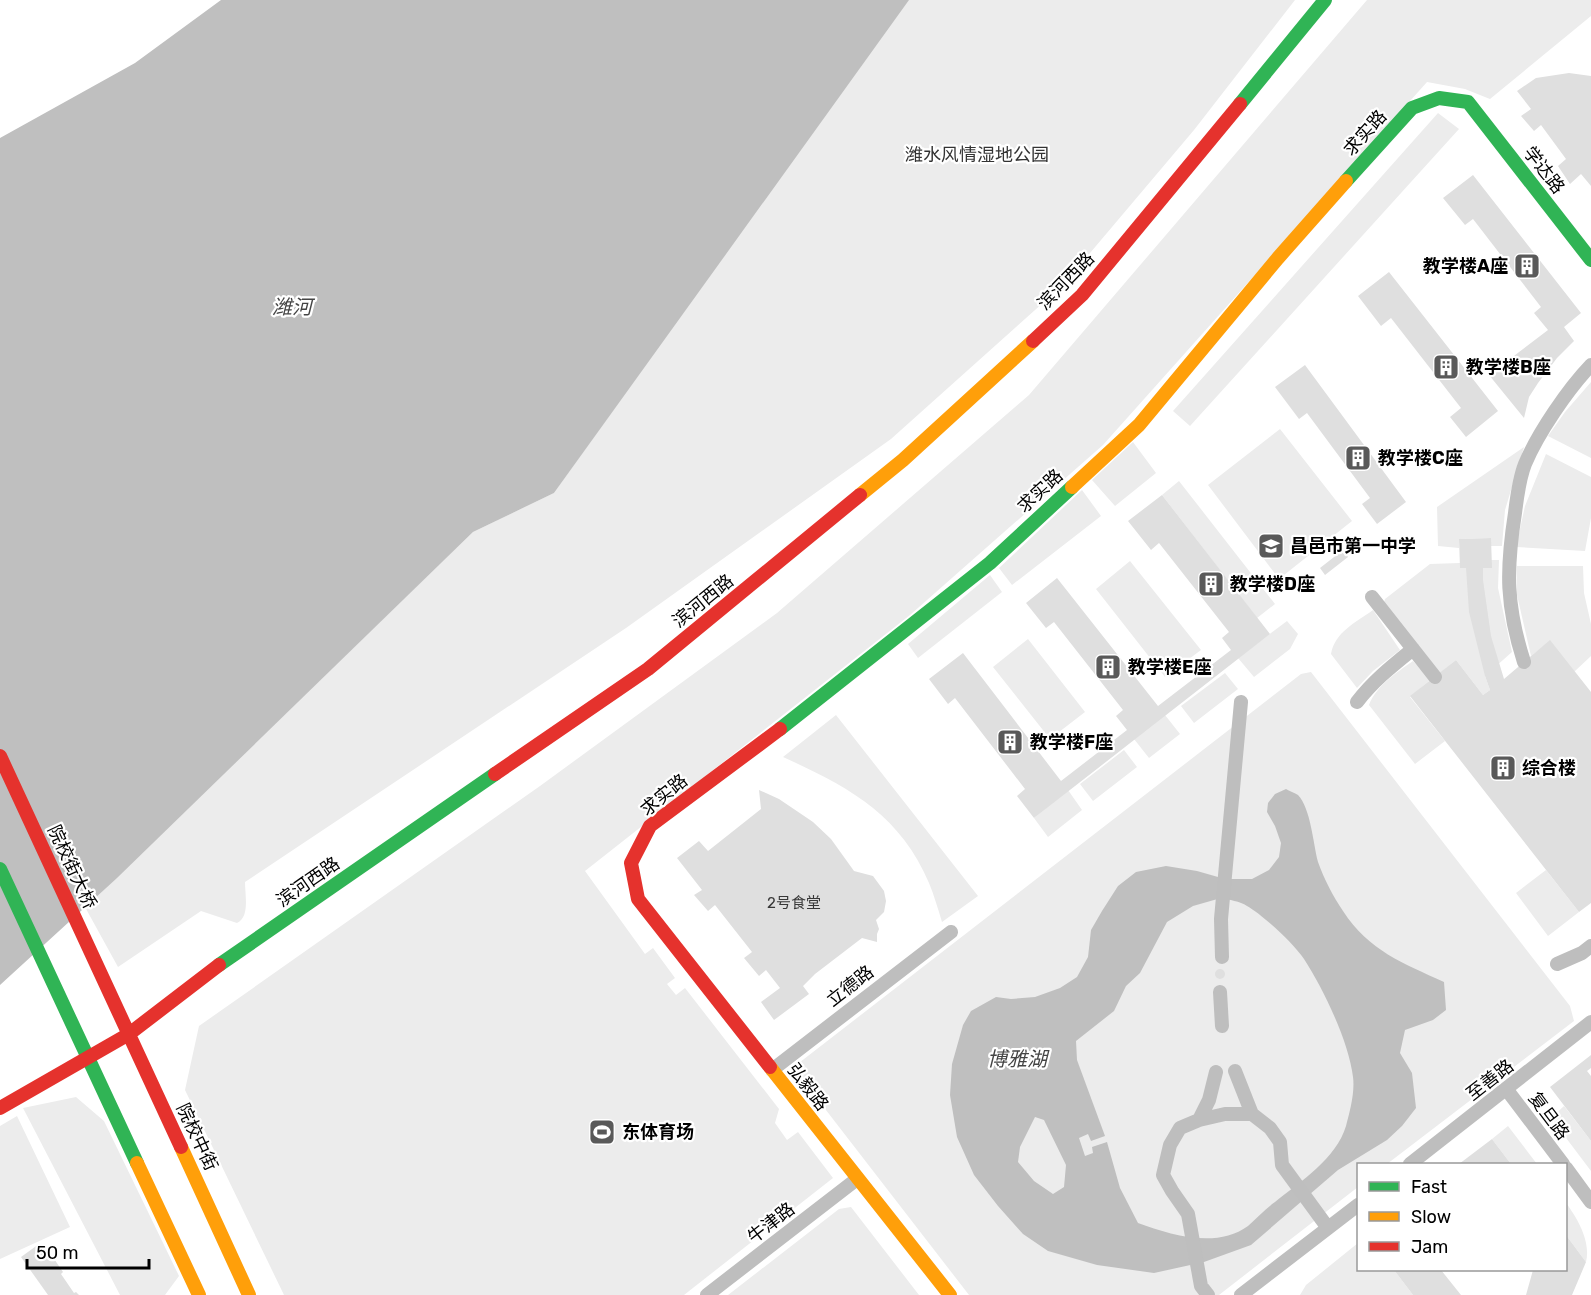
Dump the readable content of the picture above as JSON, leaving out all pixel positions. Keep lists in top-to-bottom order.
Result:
{
  "streets": {
    "street": [
      "求实路",
      "学达路",
      "滨河西路",
      "院校街大桥",
      "立德路",
      "至善路",
      "弘毅路",
      "复旦路",
      "院校中街",
      "牛津路"
    ]
  },
  "crossings": [
    ["求实路", "学达路"],
    ["求实路", "弘毅路"],
    ["滨河西路", "院校中街"],
    ["院校街大桥", "院校中街"],
    ["立德路", "弘毅路"],
    ["至善路", "复旦路"],
    ["弘毅路", "牛津路"]
  ],
  "water": ["潍河", "博雅湖"],
  "parks": ["潍水风情湿地公园"],
  "places": {
    "building": [
      "教学楼A座",
      "教学楼B座",
      "教学楼C座",
      "教学楼D座",
      "教学楼E座",
      "教学楼F座",
      "综合楼"
    ],
    "school or university": ["昌邑市第一中学"],
    "sports": ["东体育场"]
  },
  "house_numbers": ["2号食堂"],
  "legend": ["Fast", "Slow", "Jam"],
  "scale_bar": "50 m"
}
